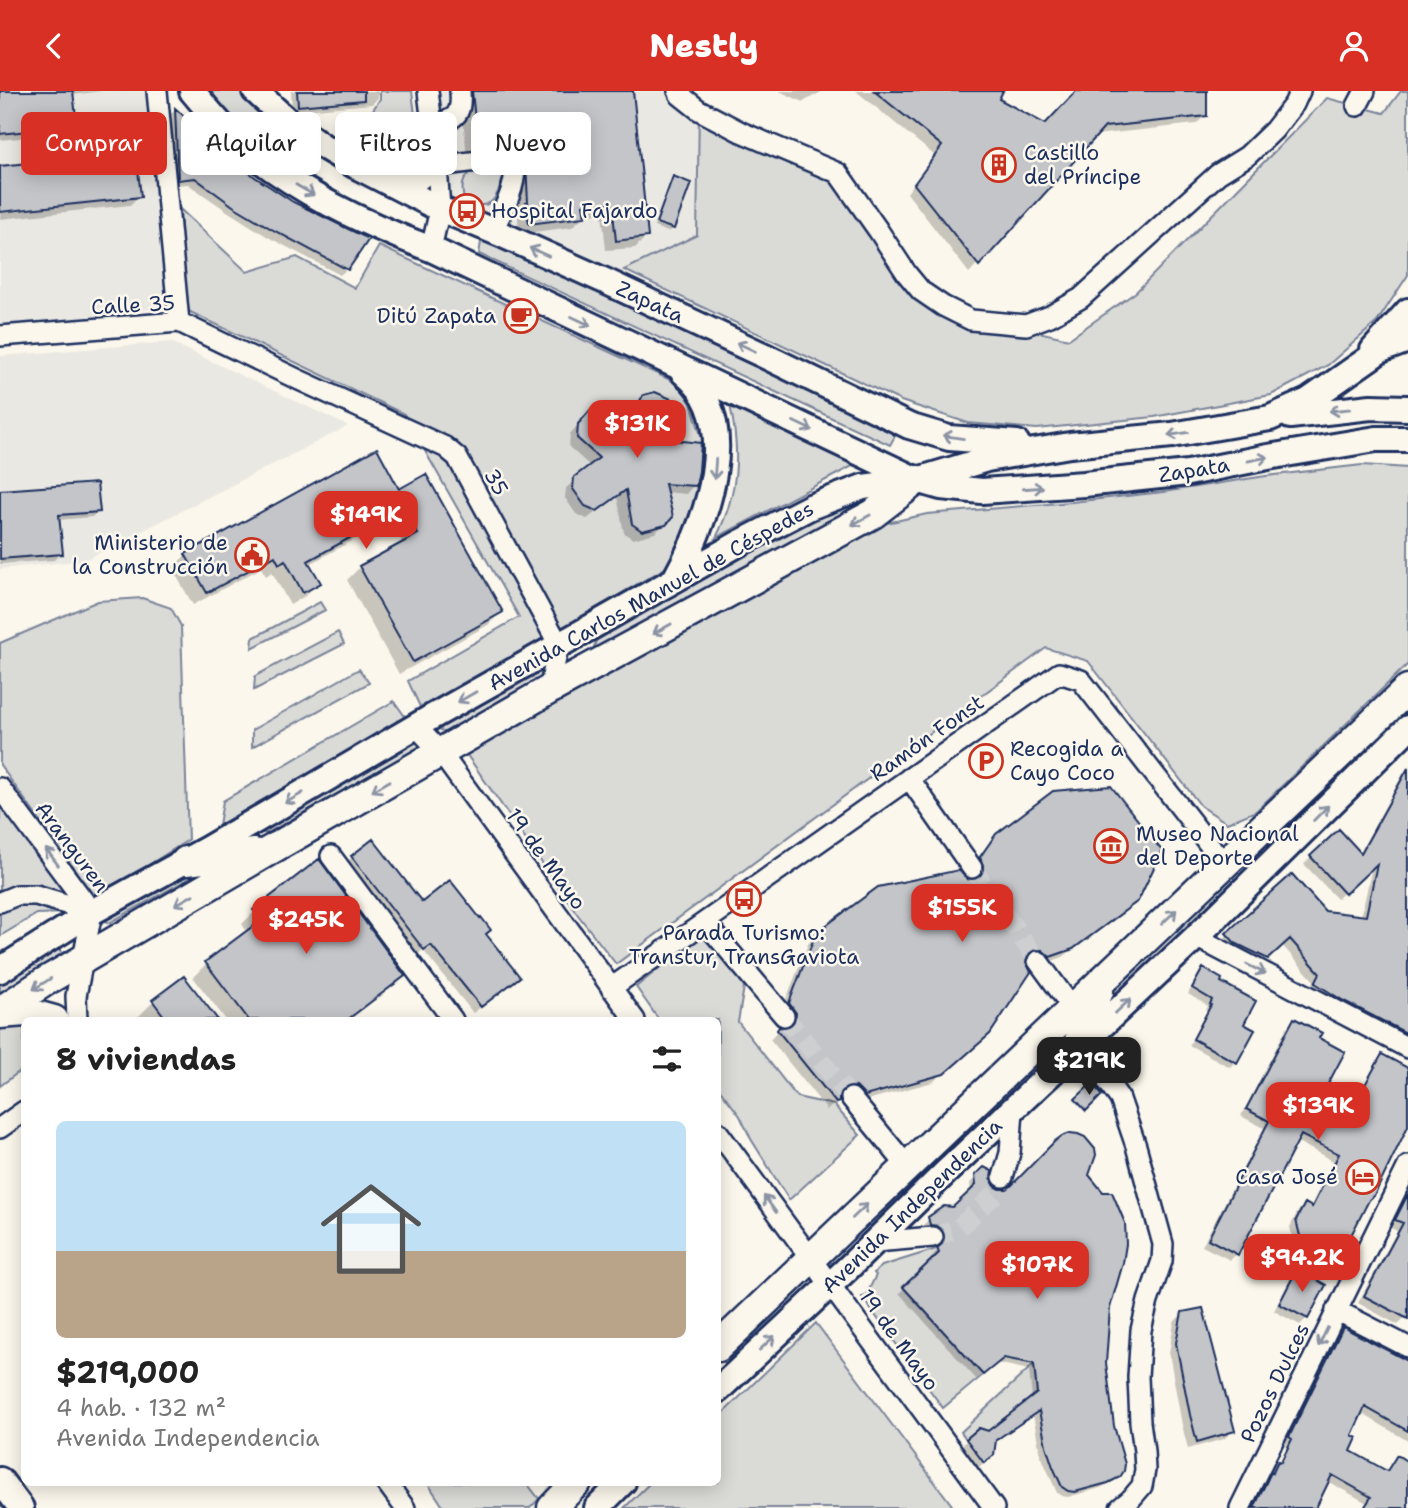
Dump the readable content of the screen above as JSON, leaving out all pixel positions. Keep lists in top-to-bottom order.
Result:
{
  "streets": {
    "highway": ["Avenida Carlos Manuel de Céspedes", "Avenida Independencia"],
    "main road": ["Zapata"],
    "street": [
      "Calle 35",
      "35",
      "Ramón Fonst",
      "Aranguren",
      "19 de Mayo",
      "Pozos Dulces"
    ]
  },
  "crossings": [
    ["Zapata", "Avenida Carlos Manuel de Céspedes"],
    ["Calle 35", "35"],
    ["35", "Avenida Carlos Manuel de Céspedes"],
    ["Avenida Carlos Manuel de Céspedes", "Aranguren"],
    ["Avenida Carlos Manuel de Céspedes", "19 de Mayo"],
    ["Ramón Fonst", "19 de Mayo"],
    ["Ramón Fonst", "Avenida Independencia"],
    ["19 de Mayo", "Avenida Independencia"]
  ],
  "one_way": ["Aranguren", "Pozos Dulces"],
  "places": {
    "building": ["Castillo del Príncipe"],
    "bus stop": ["Hospital Fajardo", "Parada Turismo: Transtur, TransGaviota"],
    "cafe": ["Ditú Zapata"],
    "public building": ["Ministerio de la Construcción"],
    "parking": ["Recogida a Cayo Coco"],
    "museum": ["Museo Nacional del Deporte"],
    "hotel": ["Casa José"]
  },
  "page": {
    "header": "Nestly",
    "chip": [
      "Comprar",
      "Alquilar",
      "Filtros",
      "Nuevo"
    ],
    "price": [
      "$131K",
      "$149K",
      "$155K",
      "$245K",
      "$219K",
      "$139K",
      "$94.2K",
      "$107K"
    ],
    "heading": "8 viviendas",
    "list": [
      {
        "name": "$219,000",
        "note": "4 hab. · 132 m² · Avenida Independencia"
      }
    ]
  }
}
